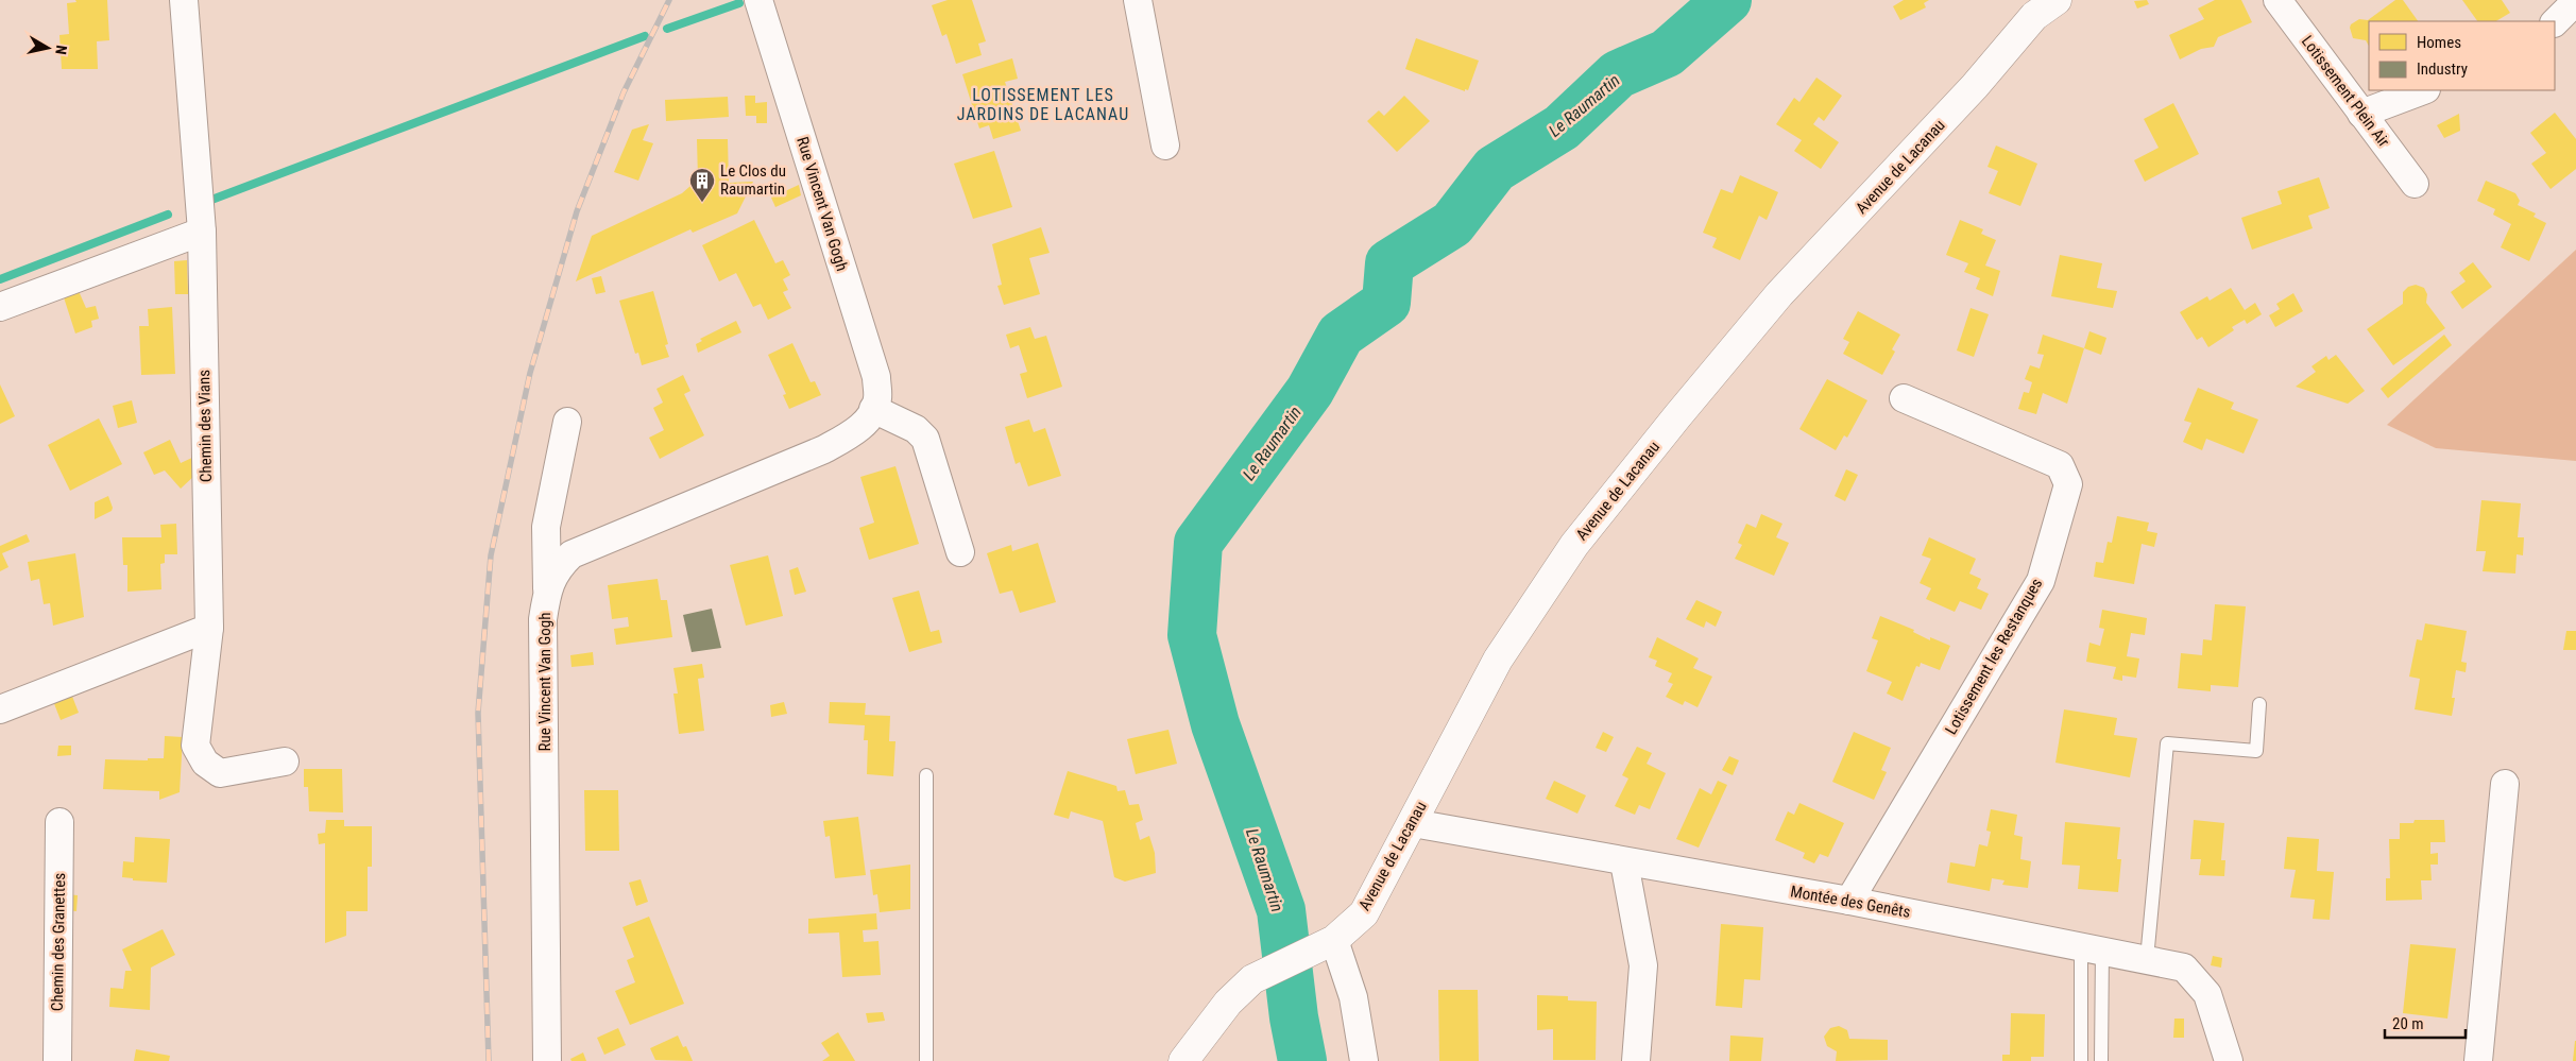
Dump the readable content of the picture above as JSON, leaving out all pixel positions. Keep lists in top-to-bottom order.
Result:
{
  "streets": {
    "street": [
      "Lotissement Plein Air",
      "Avenue de Lacanau",
      "Rue Vincent Van Gogh",
      "Chemin des Vians",
      "Lotissement les Restanques",
      "Montée des Genêts",
      "Chemin des Granettes"
    ]
  },
  "crossings": [
    ["Avenue de Lacanau", "Montée des Genêts"],
    ["Lotissement les Restanques", "Montée des Genêts"]
  ],
  "districts": ["LOTISSEMENT LES JARDINS DE LACANAU"],
  "water": ["Le Raumartin"],
  "places": {
    "building": ["Le Clos du Raumartin"]
  },
  "legend": ["Homes", "Industry"],
  "scale_bar": "20 m",
  "north": "right"
}
